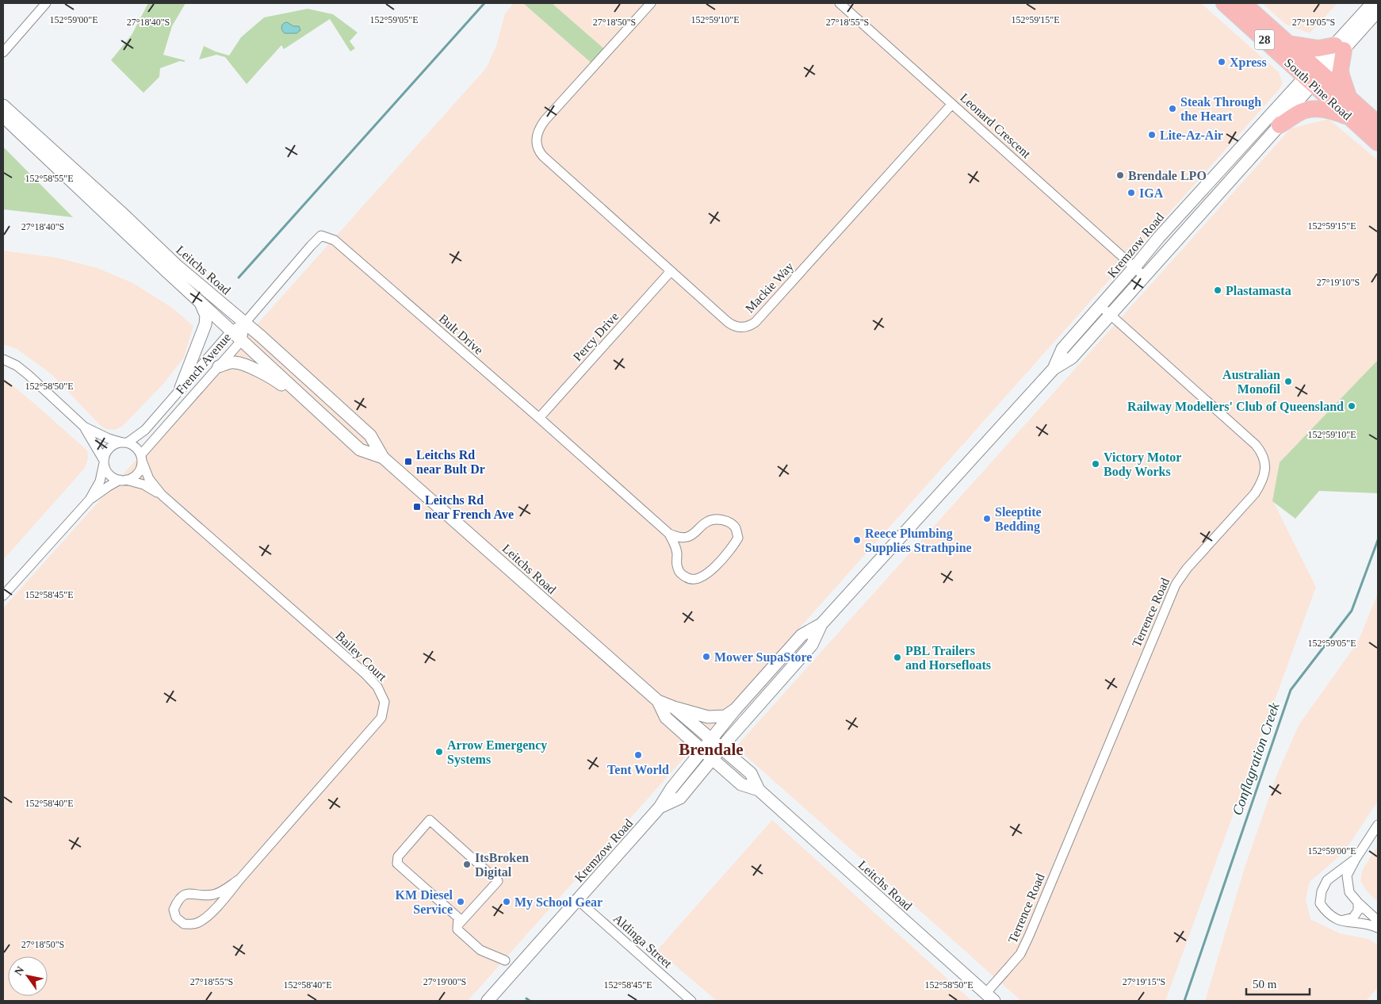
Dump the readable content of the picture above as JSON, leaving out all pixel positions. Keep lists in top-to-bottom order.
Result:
{
  "streets": {
    "highway": ["28", "South Pine Road"],
    "street": [
      "Leonard Crescent",
      "Kremzow Road",
      "Leitchs Road",
      "Mackie Way",
      "Bult Drive",
      "Percy Drive",
      "French Avenue",
      "Terrence Road",
      "Bailey Court",
      "Aldinga Street"
    ]
  },
  "crossings": [
    ["South Pine Road", "Kremzow Road"],
    ["Leonard Crescent", "Kremzow Road"],
    ["Leonard Crescent", "Mackie Way"],
    ["Kremzow Road", "Leitchs Road"],
    ["Kremzow Road", "Terrence Road"],
    ["Kremzow Road", "Aldinga Street"],
    ["Leitchs Road", "Bult Drive"],
    ["Leitchs Road", "French Avenue"],
    ["Leitchs Road", "Terrence Road"],
    ["Mackie Way", "Percy Drive"],
    ["Bult Drive", "Percy Drive"],
    ["Bult Drive", "French Avenue"],
    ["French Avenue", "Bailey Court"]
  ],
  "districts": ["Brendale"],
  "water": ["Conflagration Creek"],
  "places": {
    "other": [
      "Xpress",
      "Steak Through the Heart",
      "Lite-Az-Air",
      "Brendale LPO",
      "IGA",
      "Plastamasta",
      "Australian Monofil",
      "Railway Modellers' Club of Queensland",
      "Victory Motor Body Works",
      "Sleeptite Bedding",
      "Reece Plumbing Supplies Strathpine",
      "Mower SupaStore",
      "PBL Trailers and Horsefloats",
      "Arrow Emergency Systems",
      "Tent World",
      "ItsBroken Digital",
      "KM Diesel Service",
      "My School Gear"
    ],
    "transit": ["Leitchs Rd near Bult Dr", "Leitchs Rd near French Ave"]
  },
  "scale_bar": "50 m",
  "north": "top left",
  "coordinates": [
    "152°59'00\"E",
    "152°59'05\"E",
    "152°59'10\"E",
    "152°59'15\"E",
    "27°18'40\"S",
    "27°18'50\"S",
    "27°18'55\"S",
    "27°19'05\"S",
    "152°58'55\"E",
    "27°19'10\"S",
    "152°58'50\"E",
    "152°58'45\"E",
    "152°58'40\"E",
    "27°19'00\"S",
    "27°19'15\"S"
  ]
}
